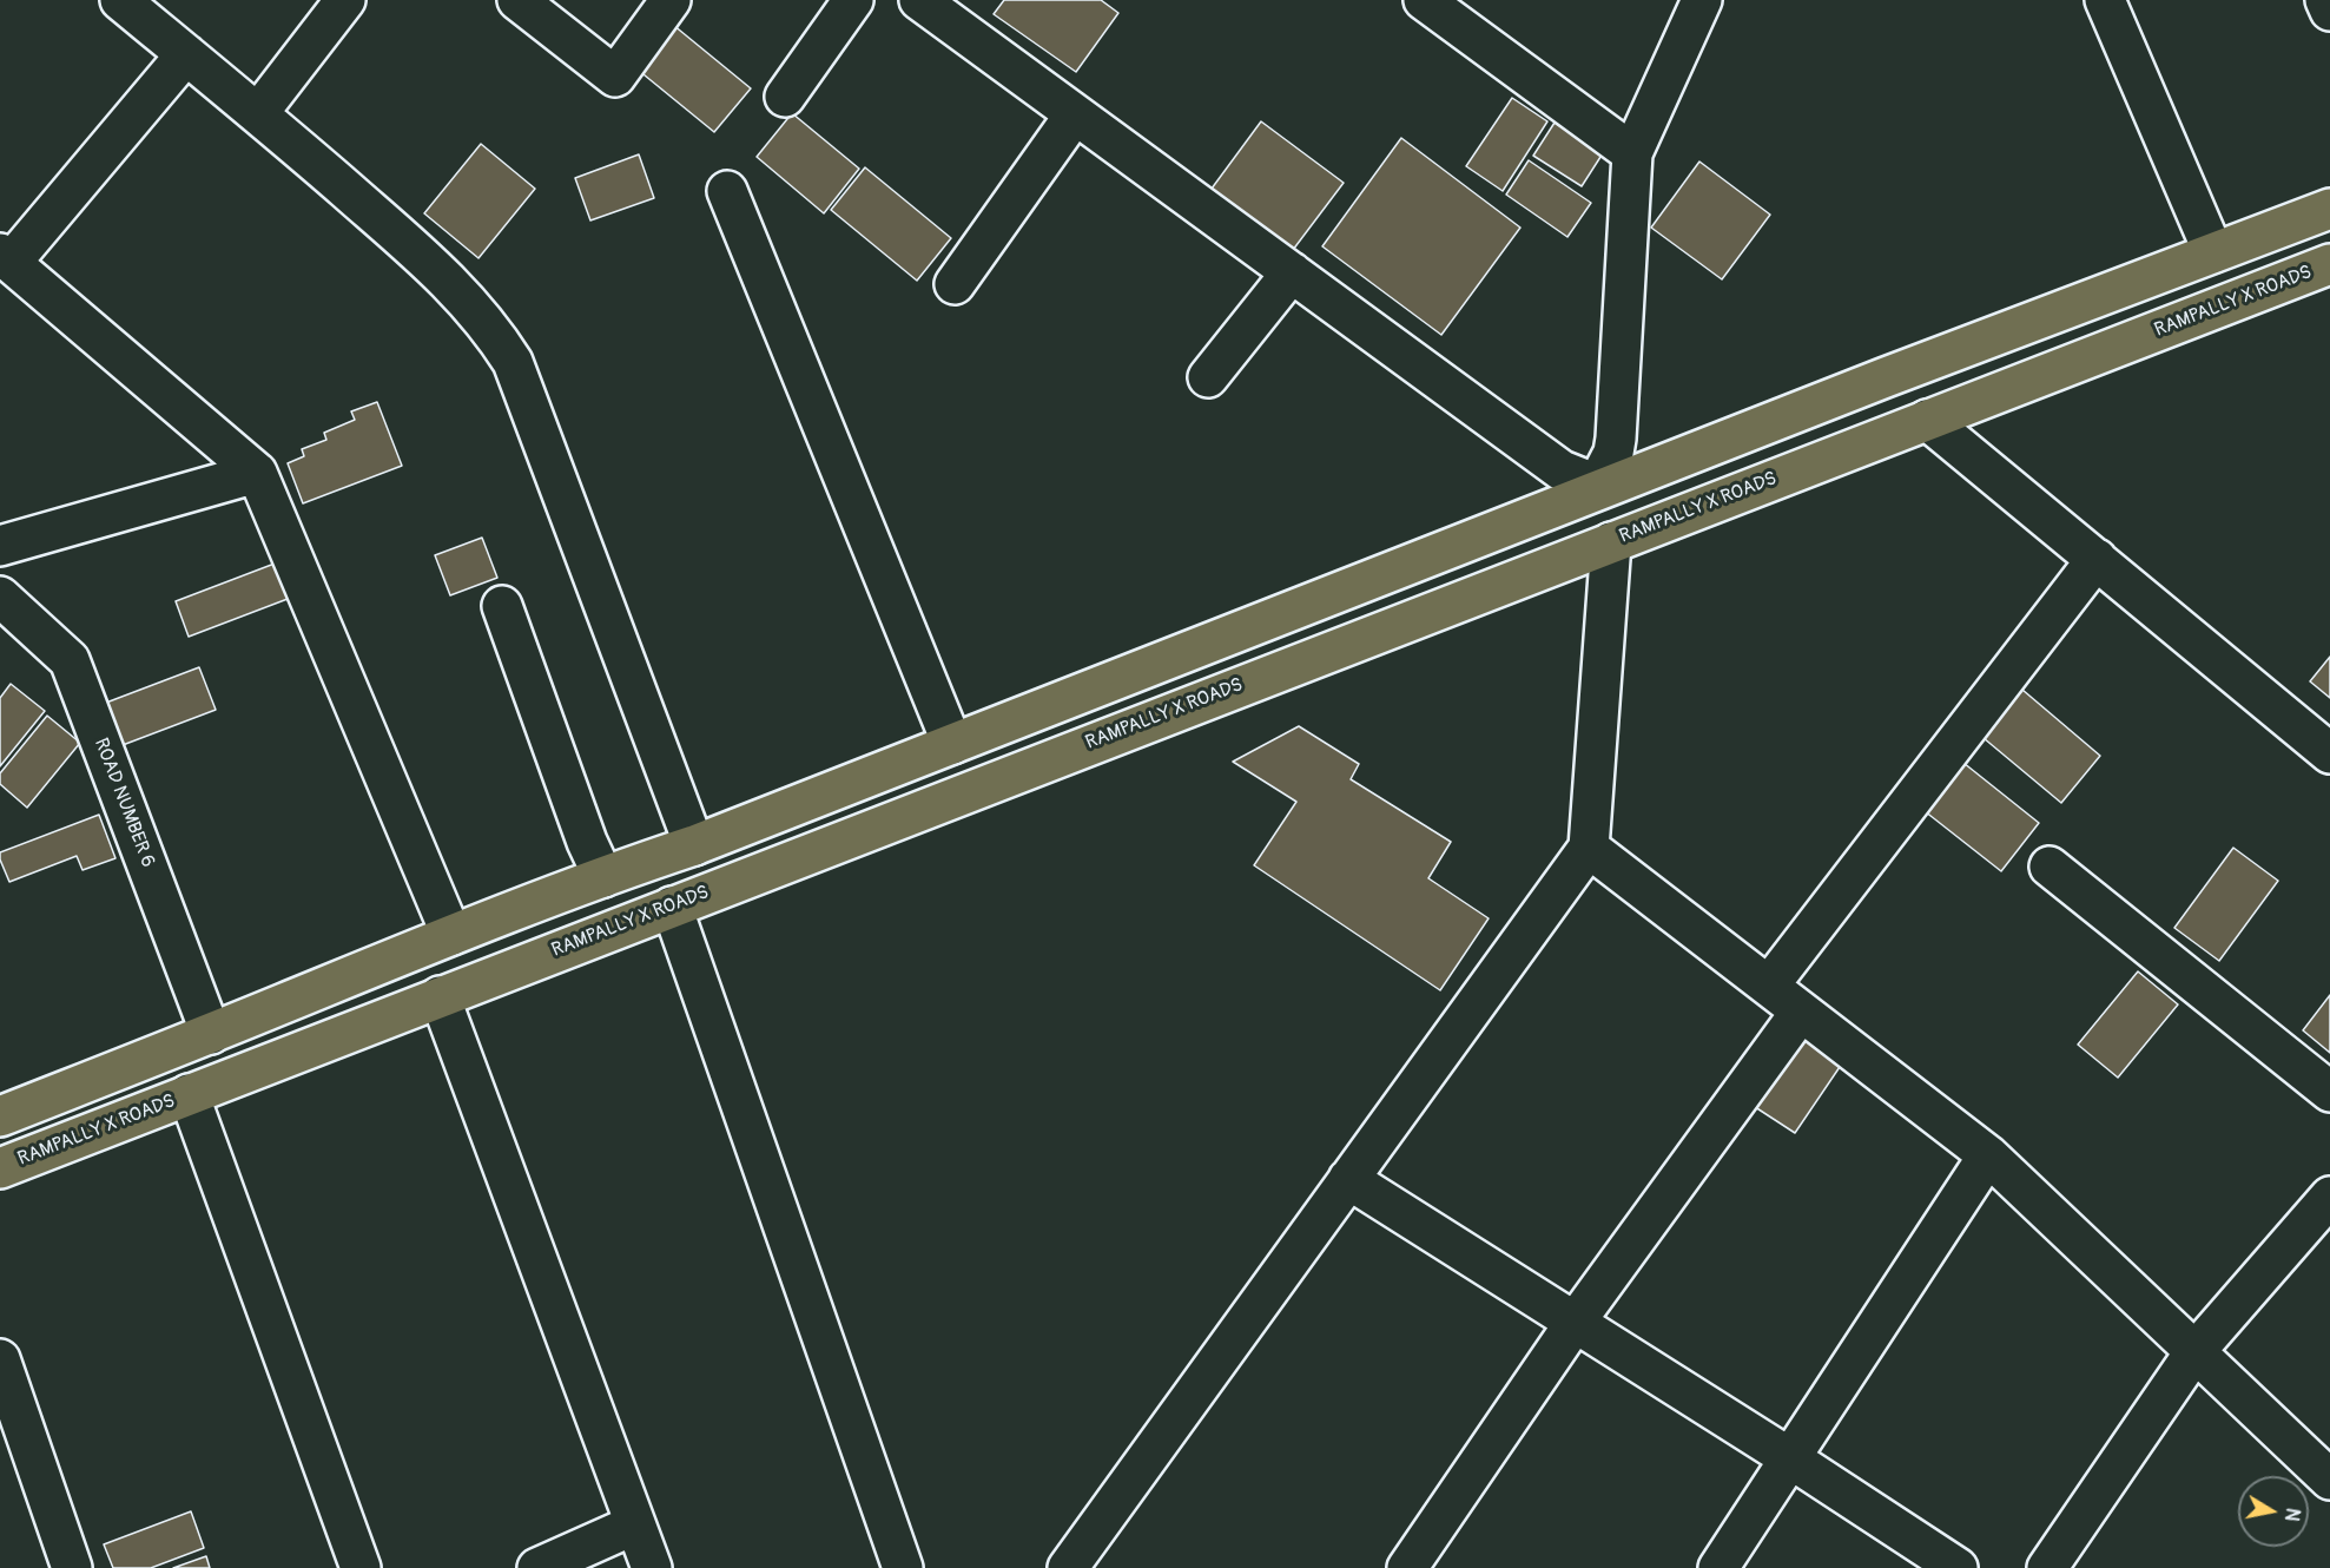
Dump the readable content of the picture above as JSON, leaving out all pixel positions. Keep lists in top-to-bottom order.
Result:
{
  "streets": {
    "main road": ["RAMPALLY X ROADS"],
    "street": ["ROAD NUMBER 6"]
  },
  "north": "right"
}
